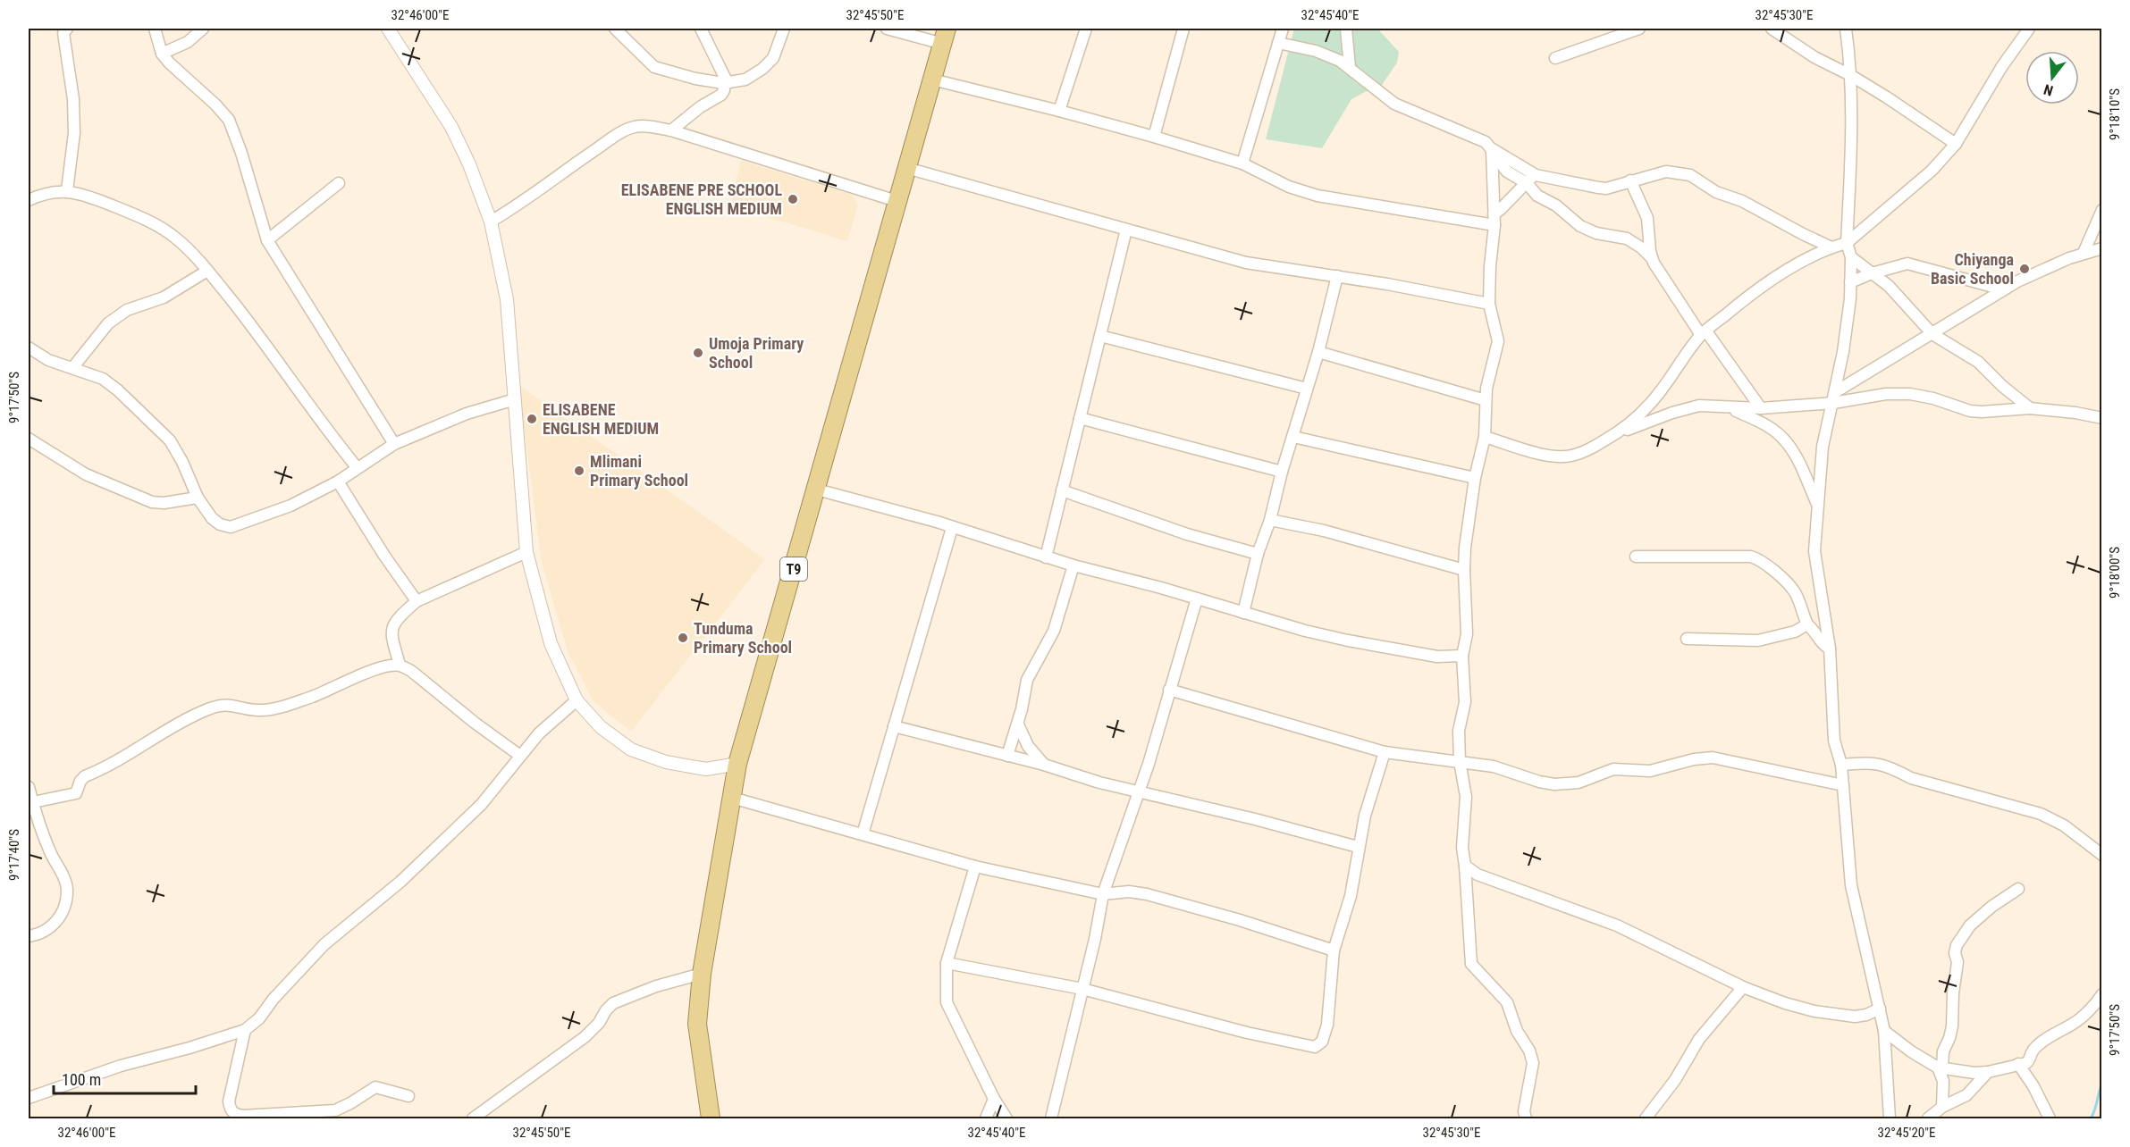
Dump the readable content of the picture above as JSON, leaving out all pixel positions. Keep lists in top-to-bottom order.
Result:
{
  "streets": {
    "highway": ["T9"]
  },
  "places": [
    "ELISABENE PRE SCHOOL ENGLISH MEDIUM",
    "Chiyanga Basic School",
    "Umoja Primary School",
    "ELISABENE ENGLISH MEDIUM",
    "Mlimani Primary School",
    "Tunduma Primary School"
  ],
  "scale_bar": "100 m",
  "north": "bottom",
  "coordinates": [
    "32°46'00\"E",
    "32°45'50\"E",
    "32°45'40\"E",
    "32°45'30\"E",
    "9°18'10\"S",
    "9°17'50\"S",
    "9°18'00\"S",
    "9°17'40\"S",
    "32°45'20\"E"
  ]
}
